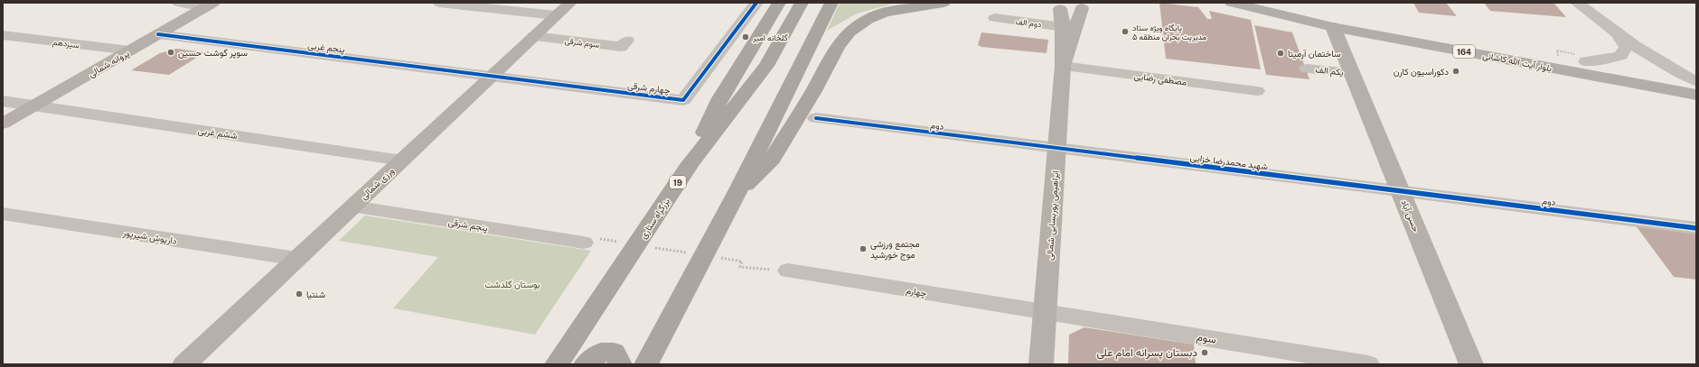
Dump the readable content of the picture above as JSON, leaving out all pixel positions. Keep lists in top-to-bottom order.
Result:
{
  "streets": {
    "highway": ["19", "بزرگراه ستاری"],
    "main road": ["164", "بلوار آیت الله کاشانی"],
    "street": [
      "دوم الف",
      "سوم شرقی",
      "سیزدهم",
      "پنجم غربی",
      "پروانه شمالی",
      "یکم الف",
      "مصطفی رضایی",
      "چهارم شرقی",
      "دوم",
      "ششم غربی",
      "شهید محمدرضا خزایی",
      "ورزی شمالی",
      "ابراهیمی پوربسابی شمالی",
      "حسن آباد",
      "پنجم شرقی",
      "داریوش شیرپور",
      "چهارم",
      "سوم"
    ]
  },
  "crossings": [
    ["دوم الف", "ابراهیمی پوربسابی شمالی"],
    ["سوم شرقی", "ورزی شمالی"],
    ["سیزدهم", "پروانه شمالی"],
    ["پنجم غربی", "پروانه شمالی"],
    ["پنجم غربی", "چهارم شرقی"],
    ["پنجم غربی", "ورزی شمالی"],
    ["بلوار آیت الله کاشانی", "حسن آباد"],
    ["پروانه شمالی", "ششم غربی"],
    ["یکم الف", "حسن آباد"],
    ["مصطفی رضایی", "ابراهیمی پوربسابی شمالی"],
    ["چهارم شرقی", "ورزی شمالی"],
    ["دوم", "شهید محمدرضا خزایی"],
    ["دوم", "ابراهیمی پوربسابی شمالی"],
    ["دوم", "حسن آباد"],
    ["ششم غربی", "ورزی شمالی"],
    ["شهید محمدرضا خزایی", "ابراهیمی پوربسابی شمالی"],
    ["شهید محمدرضا خزایی", "حسن آباد"],
    ["ورزی شمالی", "پنجم شرقی"],
    ["ورزی شمالی", "داریوش شیرپور"],
    ["ابراهیمی پوربسابی شمالی", "چهارم"],
    ["ابراهیمی پوربسابی شمالی", "سوم"],
    ["چهارم", "سوم"]
  ],
  "parks": ["بوستان گلدشت"],
  "places": [
    "پایگاه ویژه ستاد مدیریت بحران منطقه ۵",
    "گلخانه امیر",
    "سوپر گوشت حسین",
    "ساختمان آرمیتا",
    "دکوراسیون کارن",
    "مجتمع ورزشی موج خورشید",
    "شنتیا",
    "دبستان پسرانه امام علی"
  ]
}
